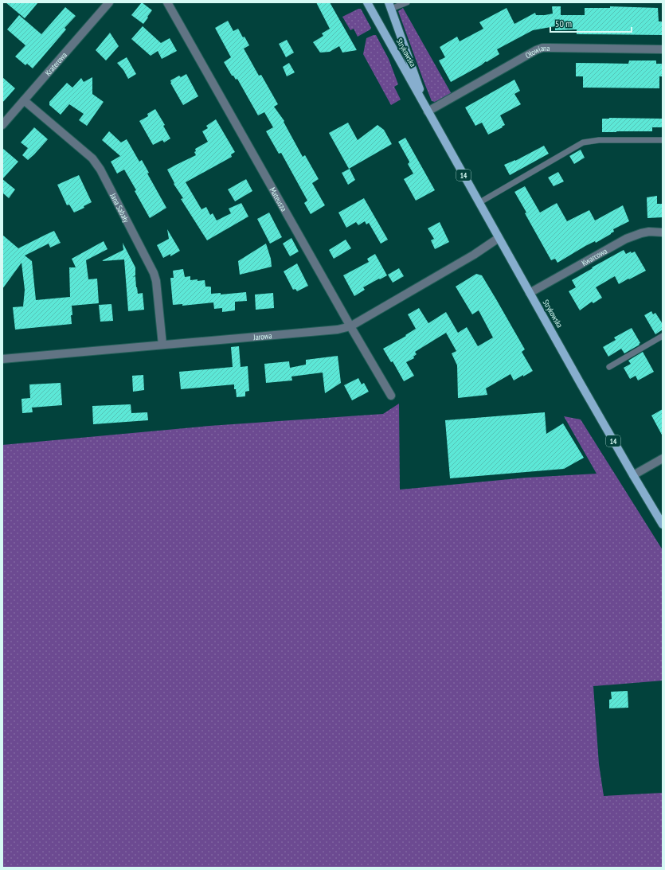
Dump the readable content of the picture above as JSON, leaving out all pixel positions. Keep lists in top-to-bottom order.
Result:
{
  "streets": {
    "main road": ["Strykowska", "14"],
    "street": [
      "Ołowiana",
      "Kraterowa",
      "Mateusza",
      "Jana Sabały",
      "Kwarcowa",
      "Jarowa"
    ]
  },
  "crossings": [
    ["Strykowska", "Ołowiana"],
    ["Strykowska", "Kwarcowa"],
    ["Strykowska", "Jarowa"],
    ["Kraterowa", "Jana Sabały"],
    ["Mateusza", "Jarowa"],
    ["Jana Sabały", "Jarowa"]
  ],
  "scale_bar": "50 m"
}
